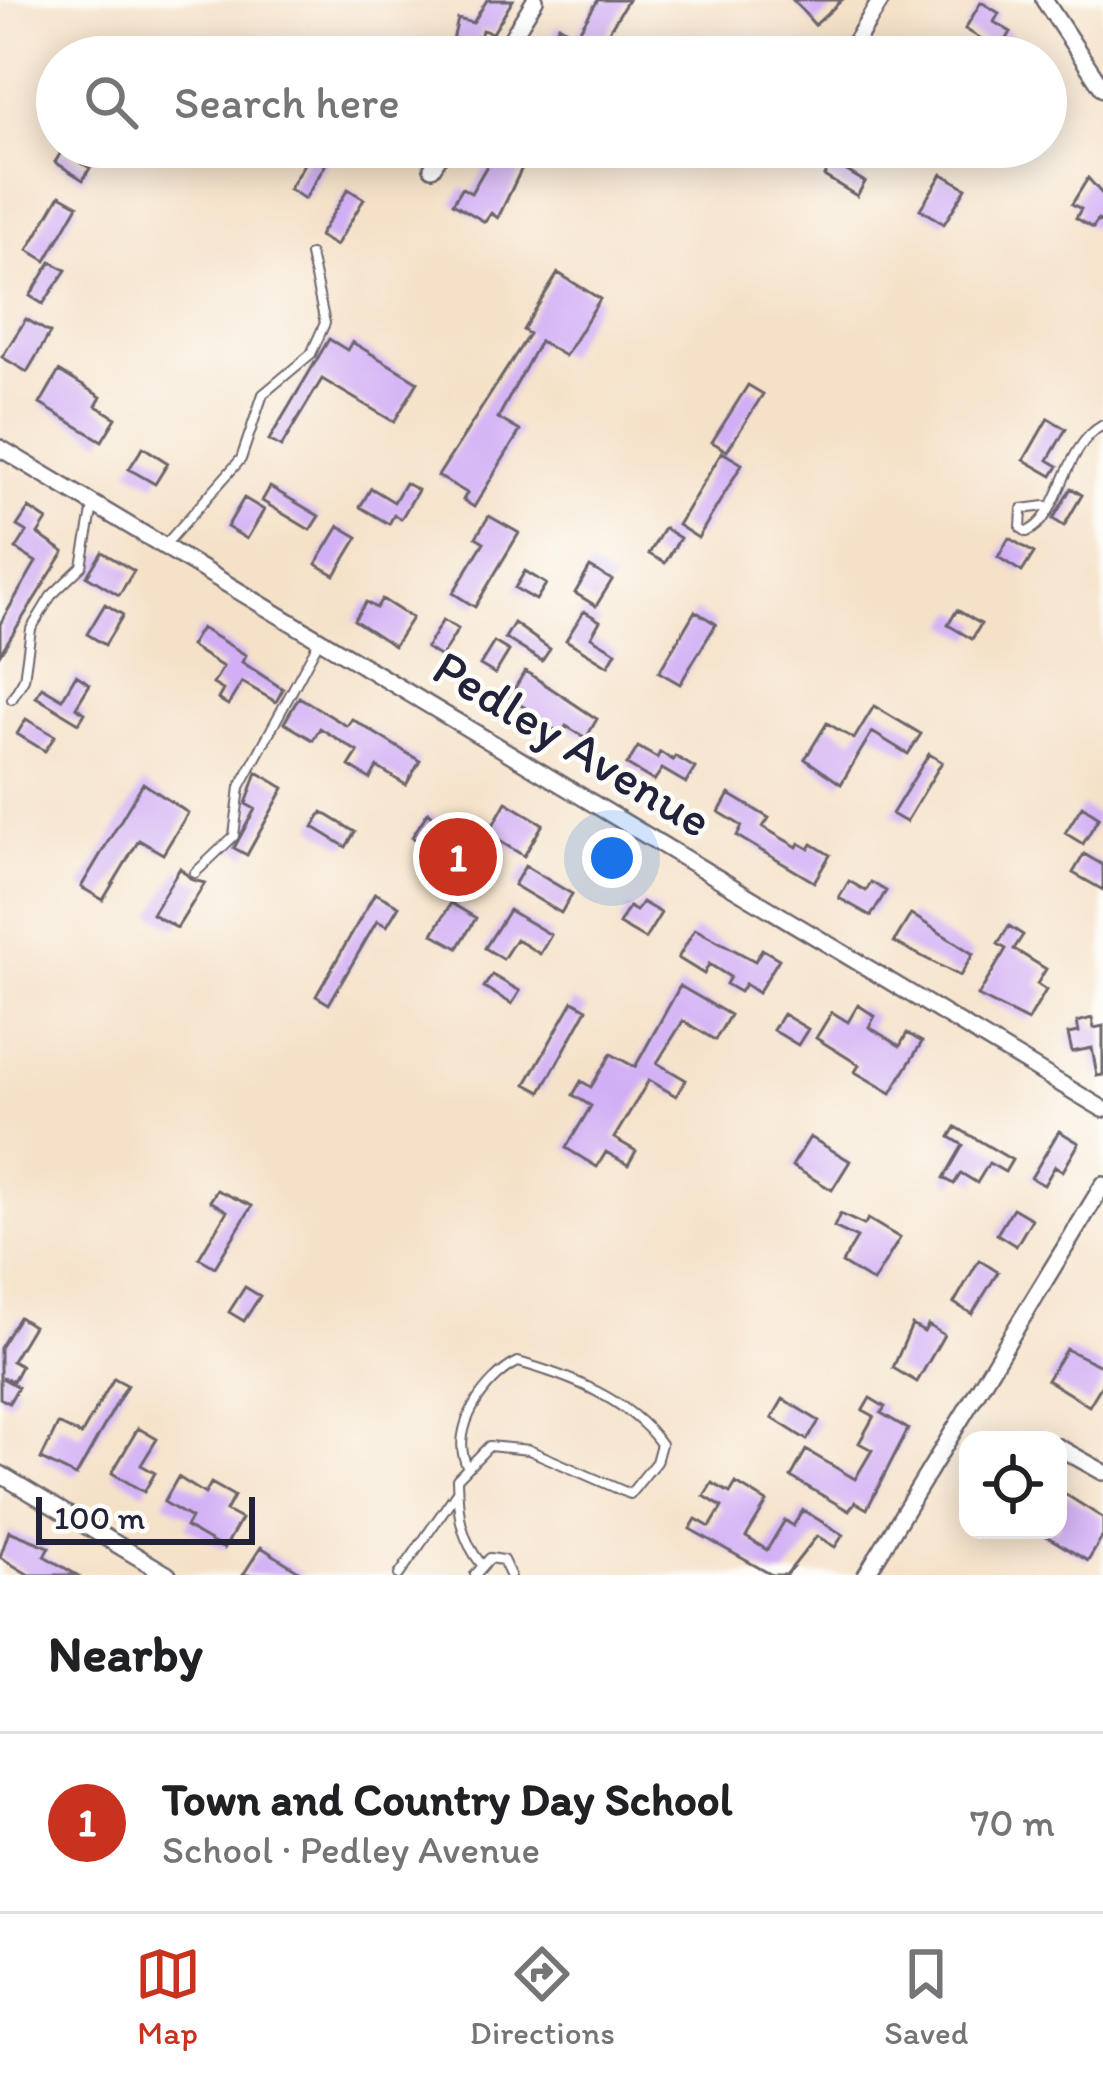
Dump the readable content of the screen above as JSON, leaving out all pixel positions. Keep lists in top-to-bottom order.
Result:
{
  "streets": {
    "street": ["Pedley Avenue"]
  },
  "scale_bar": "100 m",
  "page": {
    "search": "Search here",
    "pins": "1",
    "scale": "100 m",
    "heading": "Nearby",
    "list": [
      {
        "mark": "1",
        "name": "Town and Country Day School",
        "note": "School · Pedley Avenue",
        "value": "70 m"
      }
    ],
    "nav": ["Map", "Directions", "Saved"]
  }
}
